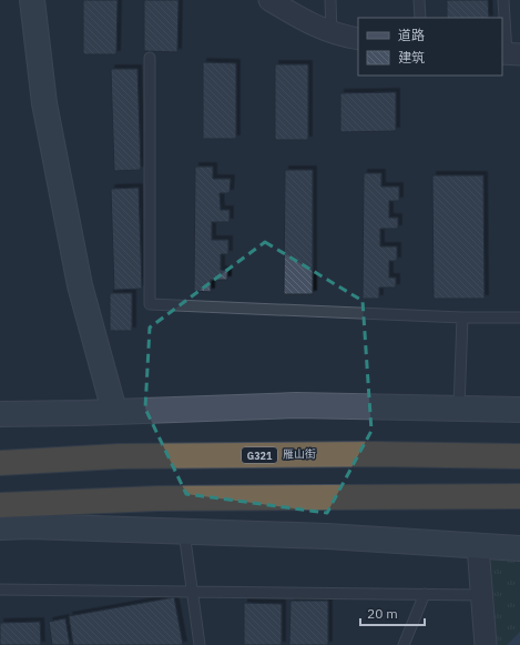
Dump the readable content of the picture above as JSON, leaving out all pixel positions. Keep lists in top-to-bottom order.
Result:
{
  "streets": {
    "highway": ["雁山街", "G321"]
  },
  "legend": ["道路", "建筑"],
  "scale_bar": "20 m"
}
